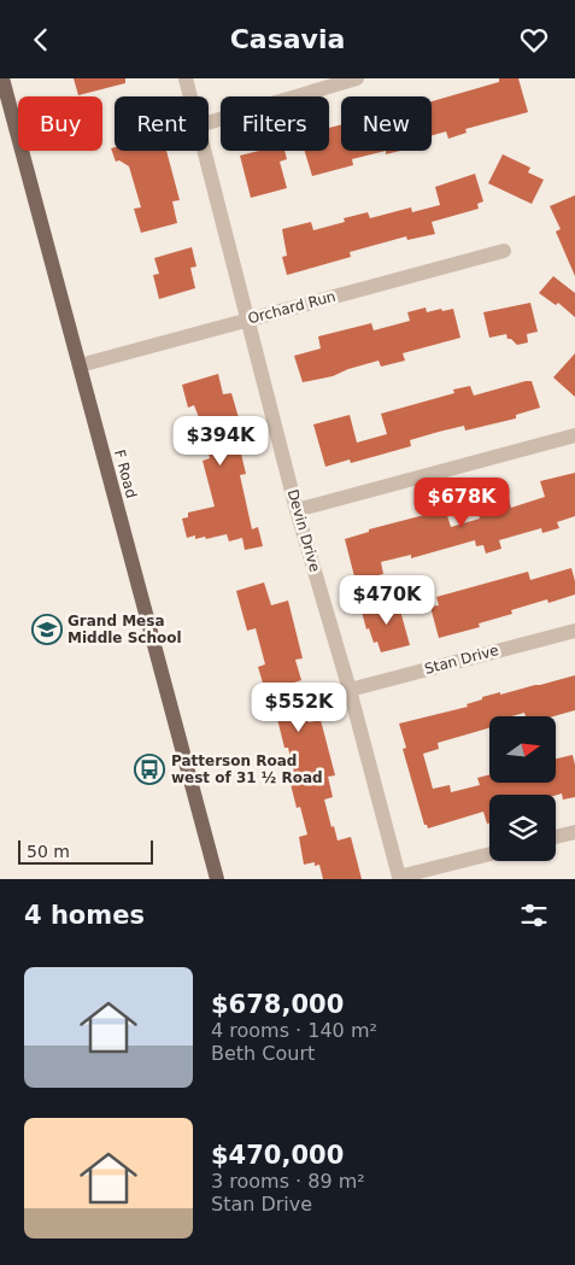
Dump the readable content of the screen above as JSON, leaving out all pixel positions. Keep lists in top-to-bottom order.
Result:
{
  "streets": {
    "main road": ["F Road"],
    "street": ["Orchard Run", "Devin Drive", "Stan Drive"]
  },
  "crossings": [
    ["Orchard Run", "F Road"],
    ["Orchard Run", "Devin Drive"],
    ["Devin Drive", "Stan Drive"]
  ],
  "places": {
    "school or university": ["Grand Mesa Middle School"],
    "bus stop": ["Patterson Road west of 31 ½ Road"]
  },
  "scale_bar": "50 m",
  "north": "right",
  "page": {
    "header": "Casavia",
    "chip": [
      "Buy",
      "Rent",
      "Filters",
      "New"
    ],
    "price": [
      "$394K",
      "$678K",
      "$470K",
      "$552K"
    ],
    "scale": "50 m",
    "heading": "4 homes",
    "list": [
      {
        "name": "$678,000",
        "note": "4 rooms · 140 m² · Beth Court"
      },
      {
        "name": "$470,000",
        "note": "3 rooms · 89 m² · Stan Drive"
      }
    ]
  }
}
